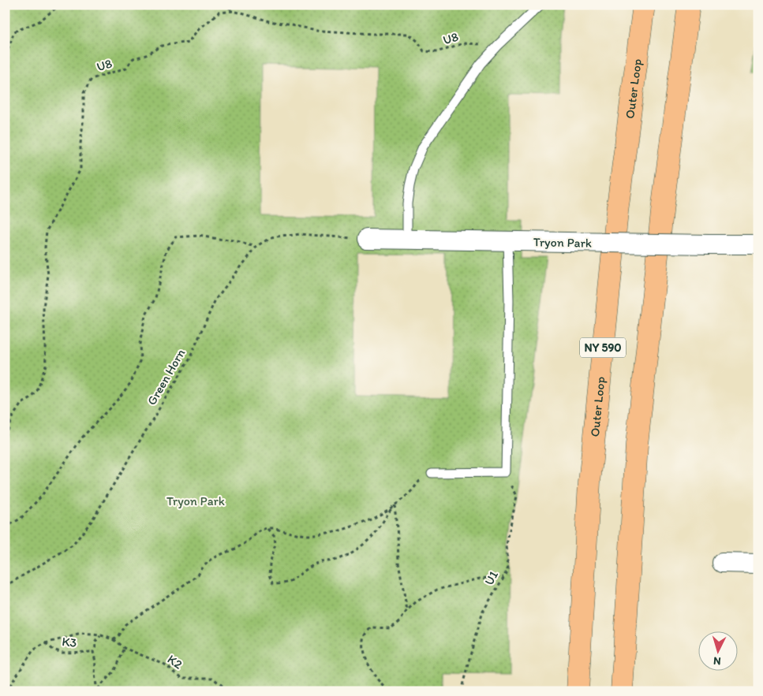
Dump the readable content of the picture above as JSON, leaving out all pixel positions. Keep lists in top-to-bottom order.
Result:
{
  "streets": {
    "highway": ["Outer Loop", "NY 590"],
    "street": ["Tryon Park"],
    "path": [
      "U8",
      "Green Horn",
      "U1",
      "K3",
      "K2"
    ]
  },
  "crossings": [
    ["Tryon Park", "Green Horn"]
  ],
  "parks": ["Tryon Park"],
  "north": "bottom"
}
